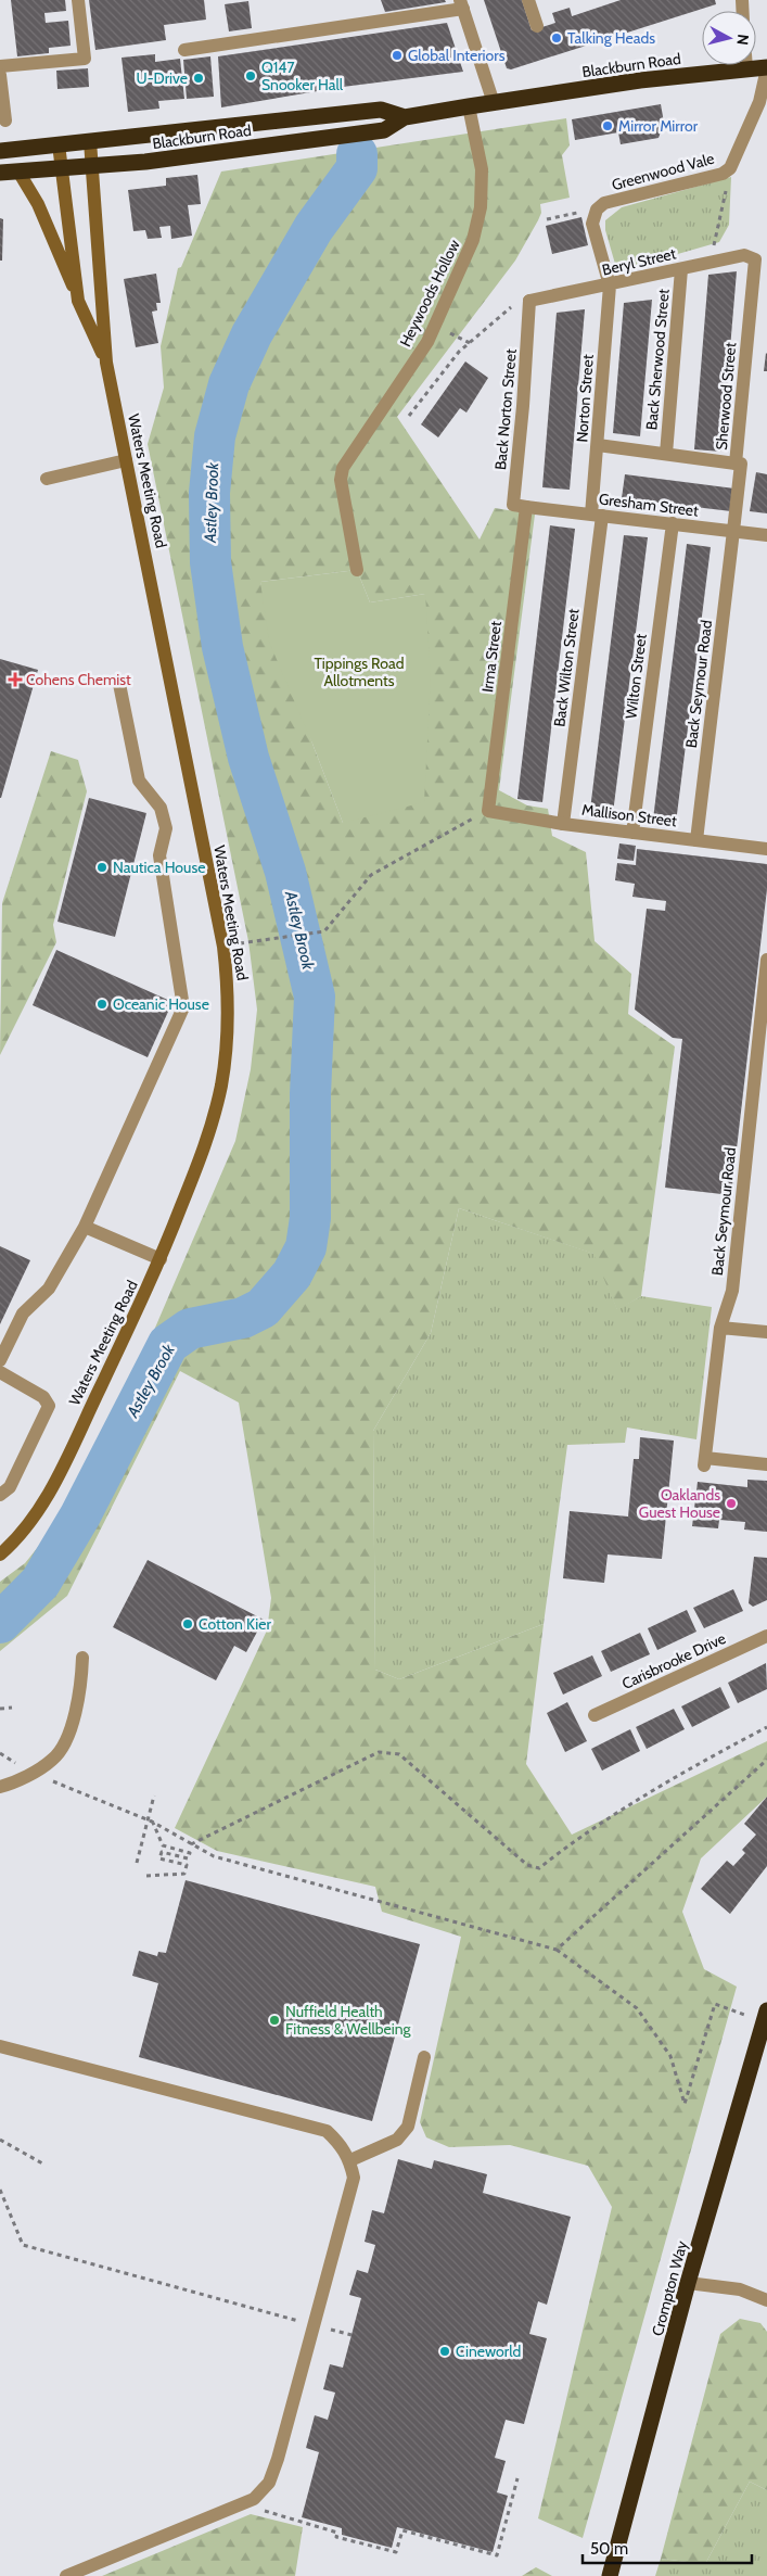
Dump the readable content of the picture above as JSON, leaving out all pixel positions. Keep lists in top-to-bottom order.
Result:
{
  "streets": {
    "highway": ["Blackburn Road", "Crompton Way"],
    "street": [
      "Greenwood Vale",
      "Beryl Street",
      "Heywoods Hollow",
      "Back Sherwood Street",
      "Sherwood Street",
      "Norton Street",
      "Back Norton Street",
      "Waters Meeting Road",
      "Gresham Street",
      "Irma Street",
      "Back Wilton Street",
      "Wilton Street",
      "Back Seymour Road",
      "Mallison Street",
      "Carisbrooke Drive"
    ]
  },
  "crossings": [
    ["Blackburn Road", "Heywoods Hollow"],
    ["Blackburn Road", "Waters Meeting Road"],
    ["Beryl Street", "Back Sherwood Street"],
    ["Beryl Street", "Sherwood Street"],
    ["Beryl Street", "Norton Street"],
    ["Beryl Street", "Back Norton Street"],
    ["Sherwood Street", "Gresham Street"],
    ["Sherwood Street", "Back Seymour Road"],
    ["Norton Street", "Gresham Street"],
    ["Norton Street", "Back Wilton Street"],
    ["Back Norton Street", "Gresham Street"],
    ["Back Norton Street", "Irma Street"],
    ["Gresham Street", "Irma Street"],
    ["Gresham Street", "Back Wilton Street"],
    ["Gresham Street", "Wilton Street"],
    ["Gresham Street", "Back Seymour Road"],
    ["Irma Street", "Mallison Street"],
    ["Back Wilton Street", "Mallison Street"],
    ["Wilton Street", "Mallison Street"],
    ["Back Seymour Road", "Mallison Street"]
  ],
  "water": ["Astley Brook"],
  "parks": ["Tippings Road Allotments"],
  "places": {
    "other": [
      "Talking Heads",
      "Global Interiors",
      "Q147 Snooker Hall",
      "U-Drive",
      "Mirror Mirror",
      "Nautica House",
      "Oceanic House",
      "Oaklands Guest House",
      "Cotton Kier",
      "Nuffield Health Fitness & Wellbeing",
      "Cineworld"
    ],
    "health": ["Cohens Chemist"]
  },
  "scale_bar": "50 m",
  "north": "right"
}
